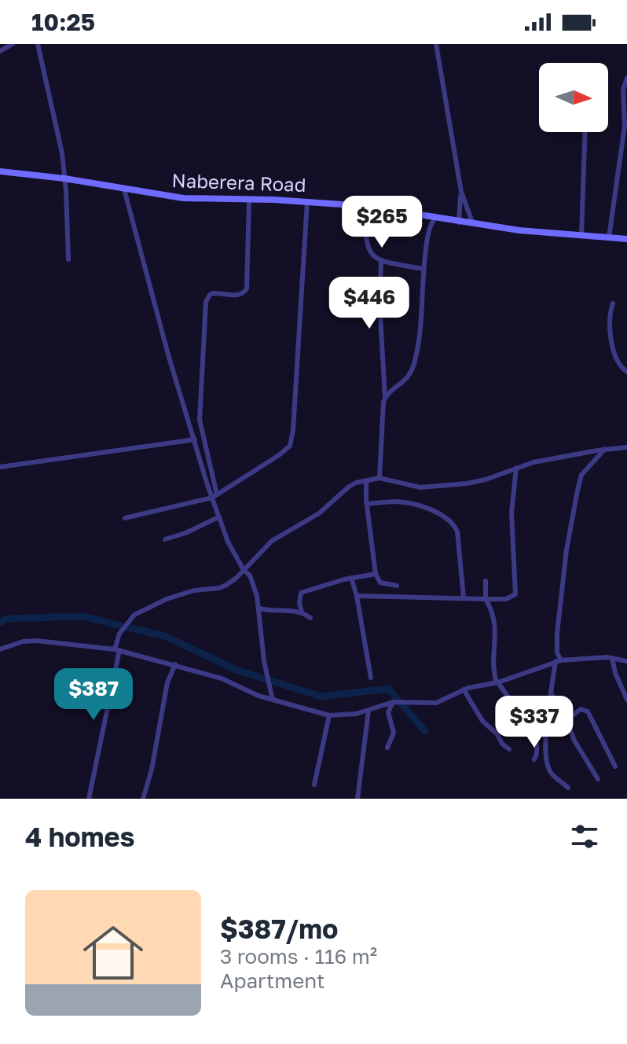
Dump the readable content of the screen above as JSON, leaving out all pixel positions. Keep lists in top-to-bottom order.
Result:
{
  "streets": {
    "street": ["Naberera Road"]
  },
  "north": "right",
  "page": {
    "status": "10:25",
    "price": [
      "$265",
      "$446",
      "$387",
      "$337"
    ],
    "heading": "4 homes",
    "list": [
      {
        "name": "$387/mo",
        "note": "3 rooms · 116 m² · Apartment"
      }
    ]
  }
}
